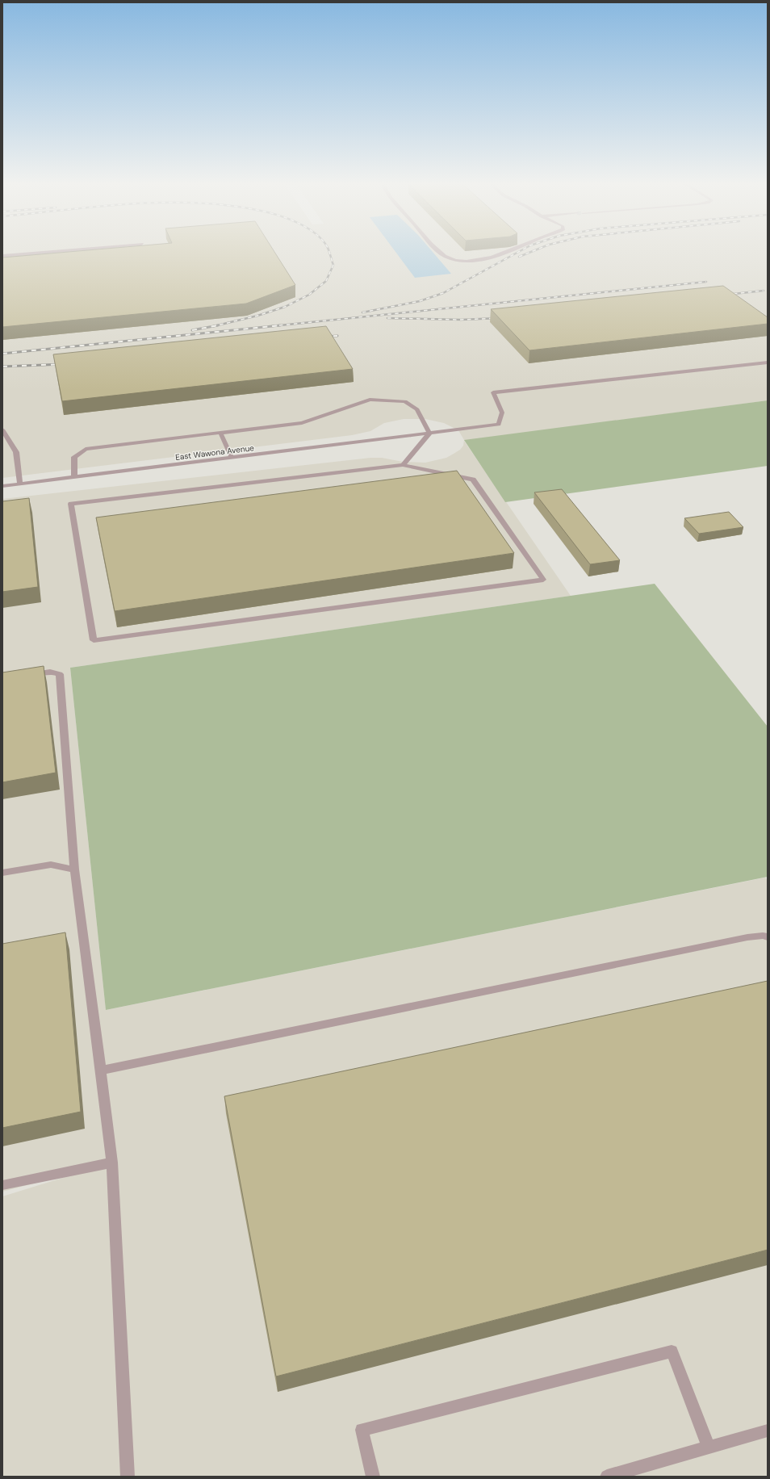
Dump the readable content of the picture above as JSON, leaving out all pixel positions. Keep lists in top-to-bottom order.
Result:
{
  "streets": {
    "street": ["East Wawona Avenue"]
  }
}
